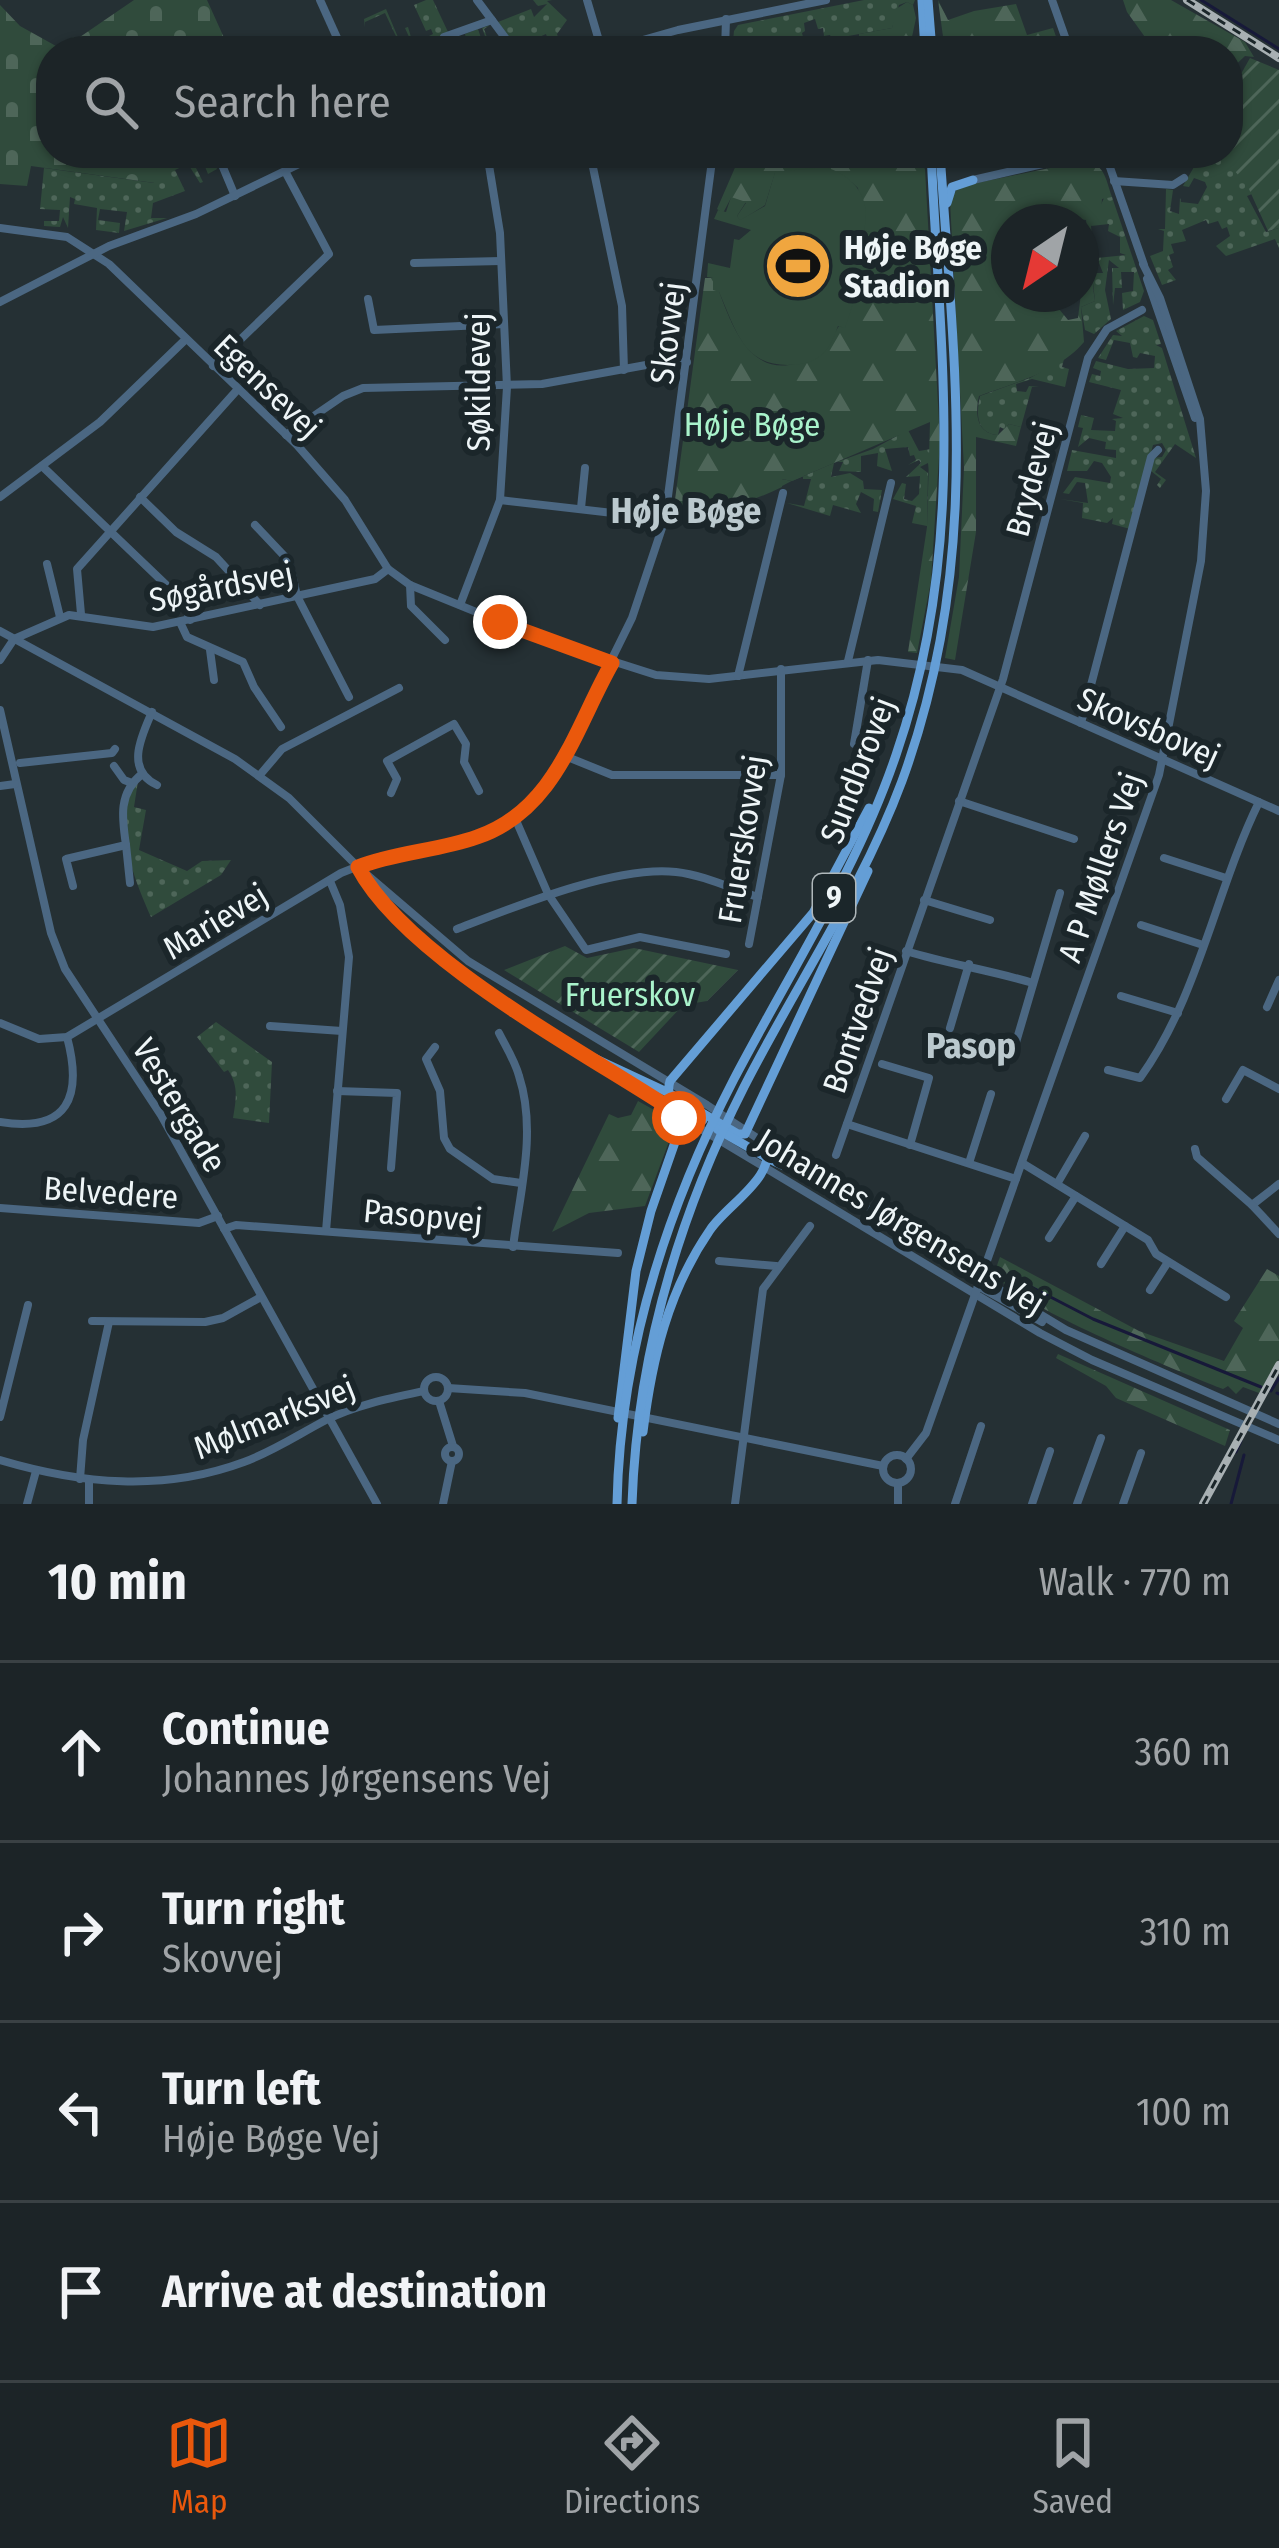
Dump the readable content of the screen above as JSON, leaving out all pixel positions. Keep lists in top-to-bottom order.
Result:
{
  "streets": {
    "main road": ["Sundbrovej", "9"],
    "street": [
      "Skovvej",
      "Søkildevej",
      "Egensevej",
      "Brydevej",
      "Søgårdsvej",
      "Skovsbovej",
      "Fruerskovvej",
      "A P Møllers Vej",
      "Marievej",
      "Bontvedvej",
      "Vestergade",
      "Belvedere",
      "Pasopvej",
      "Johannes Jørgensens Vej",
      "Mølmarksvej"
    ]
  },
  "crossings": [
    ["Skovvej", "Skovsbovej"],
    ["Skovvej", "Marievej"],
    ["Søkildevej", "Skovsbovej"],
    ["Egensevej", "Søgårdsvej"],
    ["Brydevej", "Skovsbovej"],
    ["Brydevej", "Bontvedvej"],
    ["Skovsbovej", "Fruerskovvej"],
    ["Skovsbovej", "A P Møllers Vej"],
    ["Skovsbovej", "Bontvedvej"],
    ["A P Møllers Vej", "Johannes Jørgensens Vej"],
    ["Marievej", "Vestergade"],
    ["Vestergade", "Belvedere"],
    ["Vestergade", "Pasopvej"],
    ["Vestergade", "Mølmarksvej"]
  ],
  "districts": ["Høje Bøge", "Pasop"],
  "parks": ["Høje Bøge", "Fruerskov"],
  "places": {
    "sports": ["Høje Bøge Stadion"]
  },
  "north": "bottom left",
  "page": {
    "search": "Search here",
    "heading": ["10 min", "Walk · 770 m"],
    "list": [
      ["Continue", "Johannes Jørgensens Vej", "360 m"],
      ["Turn right", "Skovvej", "310 m"],
      ["Turn left", "Høje Bøge Vej", "100 m"],
      "Arrive at destination"
    ],
    "nav": ["Map", "Directions", "Saved"]
  }
}
